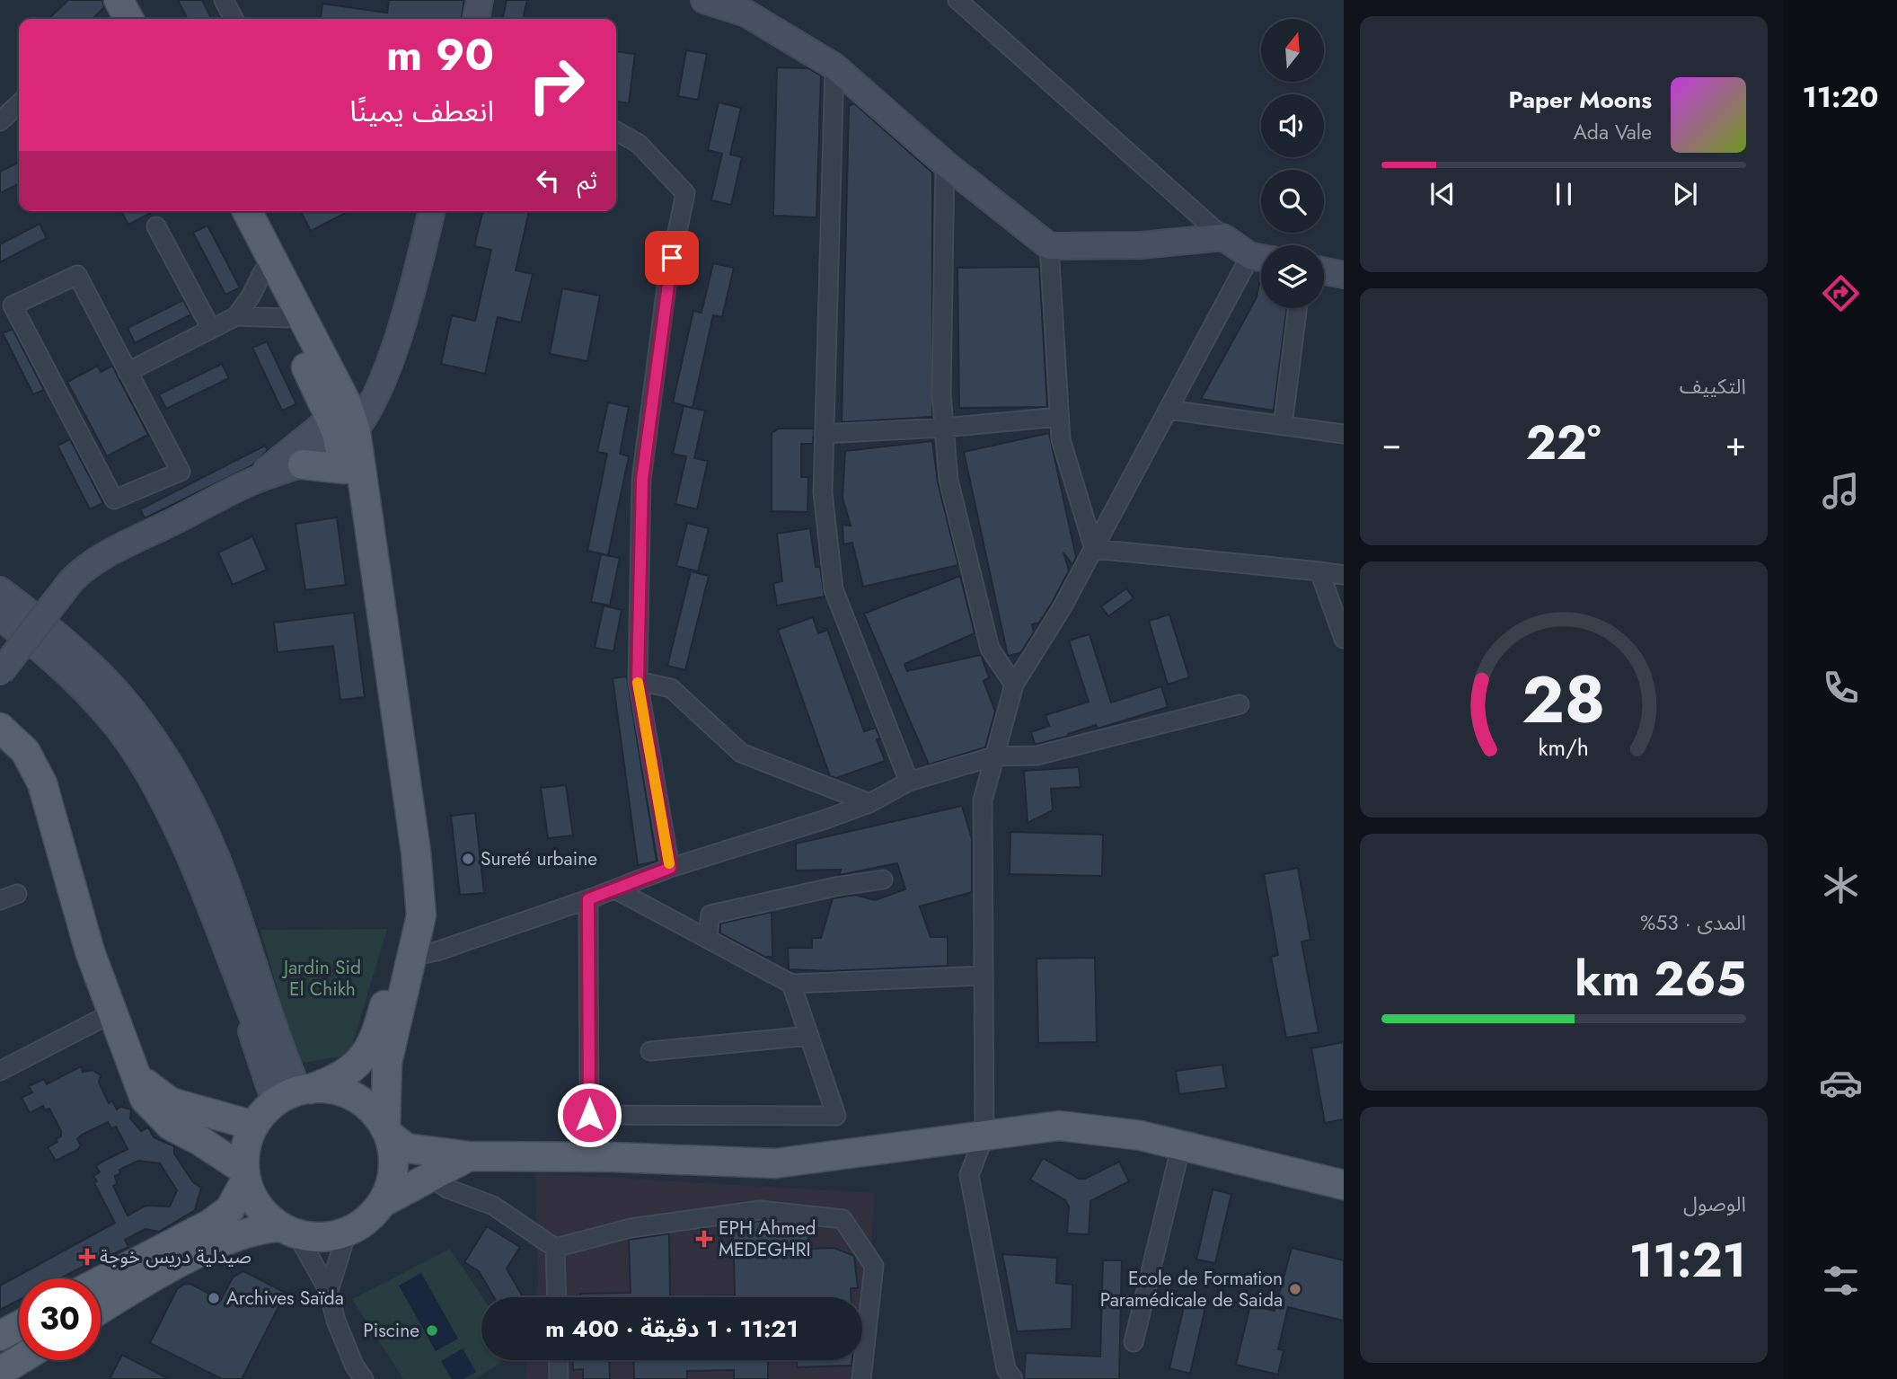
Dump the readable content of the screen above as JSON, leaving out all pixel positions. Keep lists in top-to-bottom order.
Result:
{
  "parks": ["Jardin Sid El Chikh"],
  "places": {
    "other": [
      "Sureté urbaine",
      "Ecole de Formation Paramédicale de Saida",
      "Archives Saïda",
      "Piscine"
    ],
    "health": ["EPH Ahmed MEDEGHRI", "صيدلية دريس خوجة"]
  },
  "north": "top",
  "page": {
    "tabs": "11:20",
    "turn": ["90 m", "انعطف يمينًا"],
    "song": ["Paper Moons", "Ada Vale"],
    "then": "ثم",
    "tile": [
      "التكييف",
      ["المدى · 53%", "265 km"],
      ["الوصول", "11:21"]
    ],
    "heat": ["−", "22°", "+"],
    "limit": "30",
    "trip": "11:21 · 1 دقيقة · 400 m",
    "gauge": ["28", "km/h"]
  }
}
